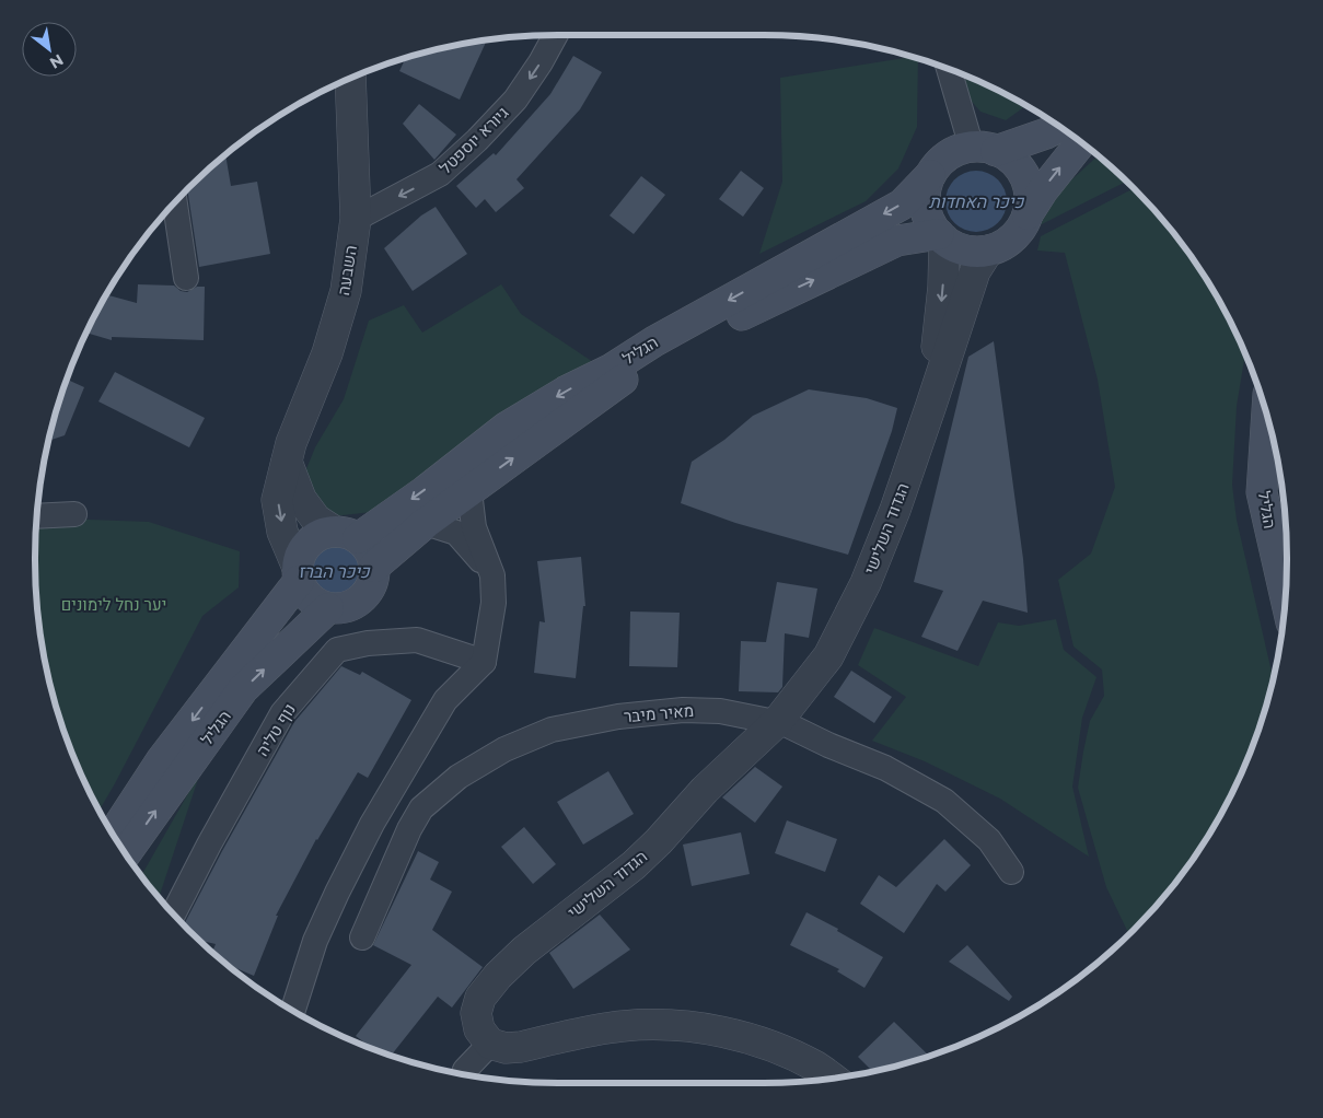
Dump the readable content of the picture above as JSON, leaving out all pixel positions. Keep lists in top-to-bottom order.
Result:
{
  "streets": {
    "main road": ["הגליל"],
    "street": [
      "גיורא יוספטל",
      "השבעה",
      "הגדוד השלישי",
      "מאיר מיבר",
      "נוף טליה"
    ]
  },
  "crossings": [
    ["גיורא יוספטל", "השבעה"],
    ["השבעה", "הגליל"],
    ["הגליל", "הגדוד השלישי"],
    ["הגדוד השלישי", "מאיר מיבר"]
  ],
  "one_way": ["גיורא יוספטל"],
  "water": ["כיכר האחדות", "כיכר הברז"],
  "parks": ["יער נחל לימונים"],
  "north": "bottom right"
}
